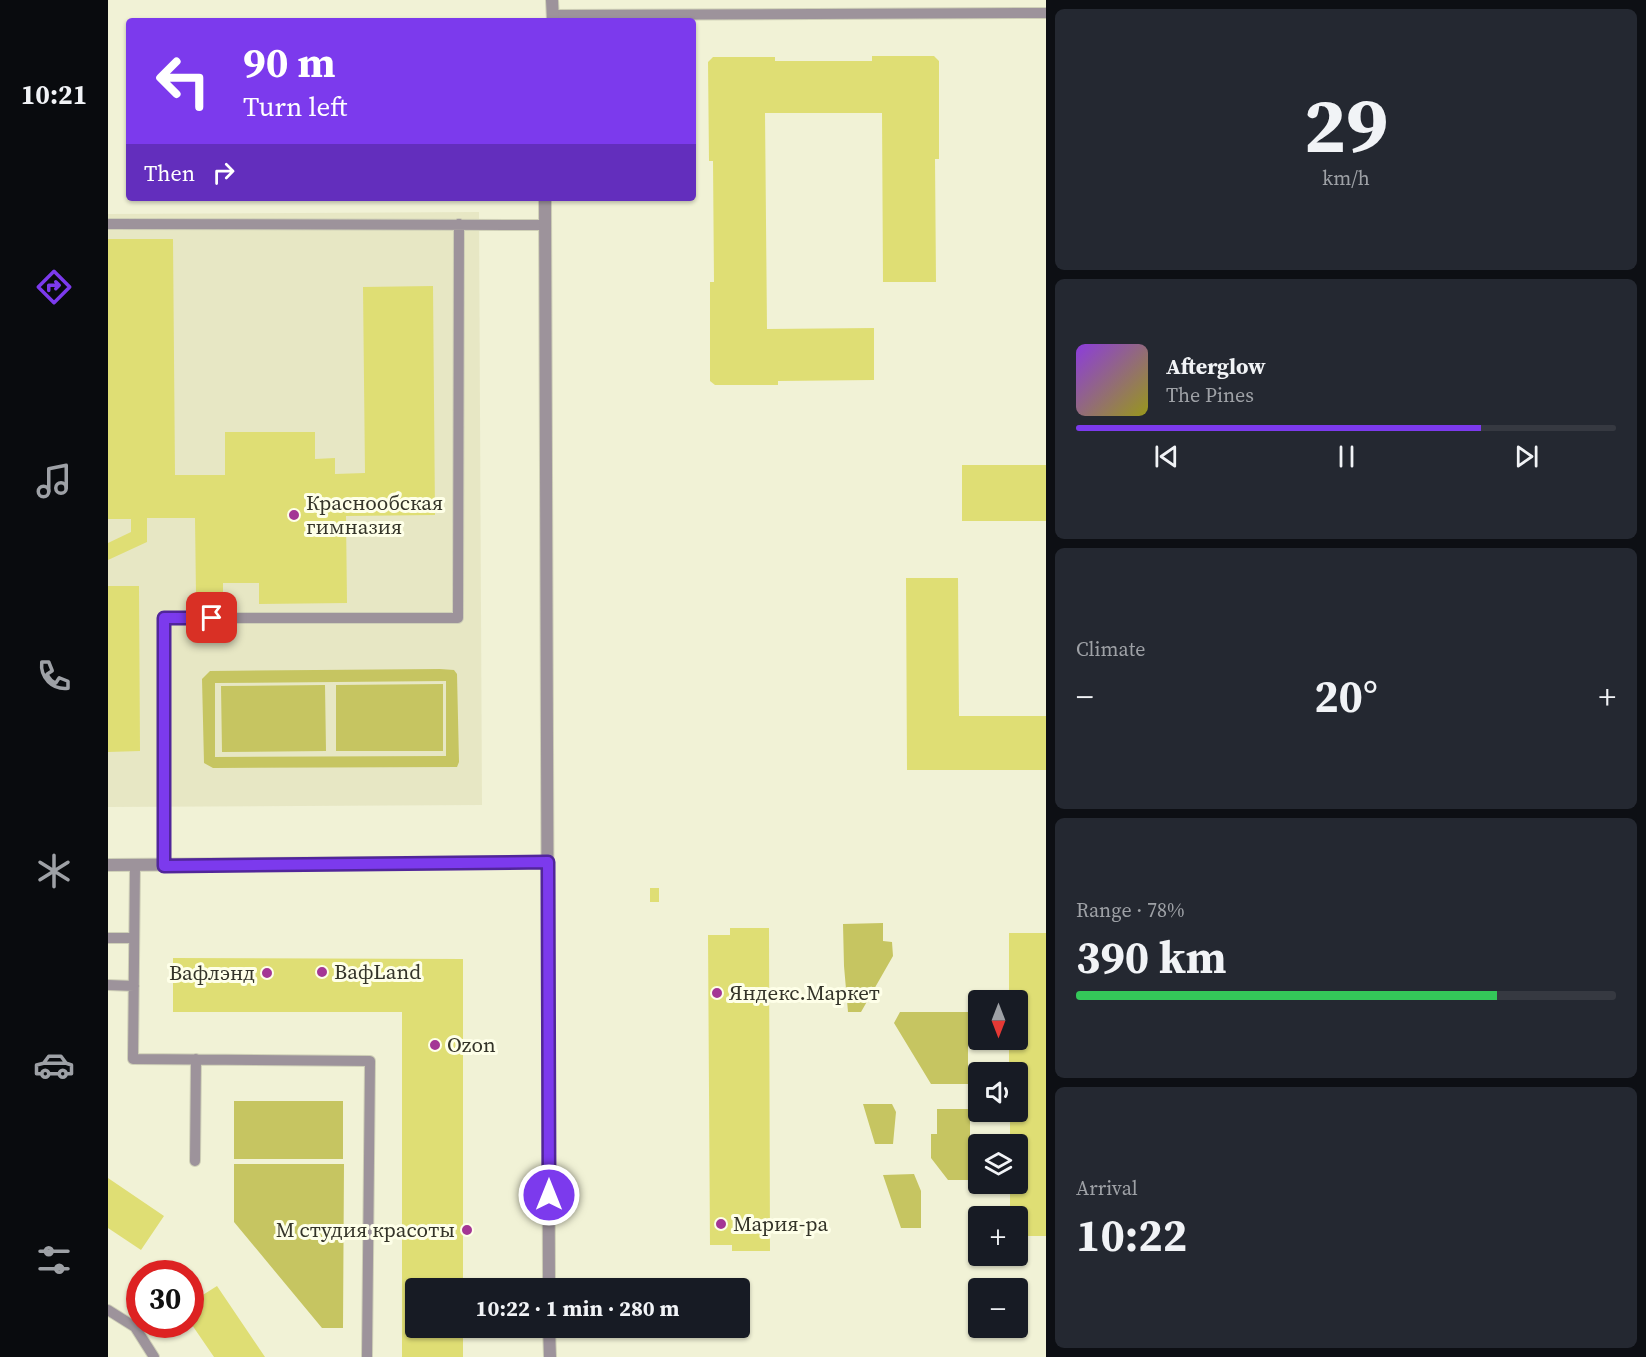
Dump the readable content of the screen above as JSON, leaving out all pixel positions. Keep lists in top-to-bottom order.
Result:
{
  "places": [
    "Краснообская гимназия",
    "ВафLand",
    "Вафлэнд",
    "Яндекс.Маркет",
    "Ozon",
    "Мария-ра",
    "M студия красоты"
  ],
  "north": "bottom",
  "page": {
    "tabs": "10:21",
    "tile": [
      ["29", "km/h"],
      "Climate",
      ["Range · 78%", "390 km"],
      ["Arrival", "10:22"]
    ],
    "turn": ["90 m", "Turn left"],
    "then": "Then",
    "song": ["Afterglow", "The Pines"],
    "heat": ["−", "20°", "+"],
    "map_buttons": ["+", "−"],
    "limit": "30",
    "trip": "10:22 · 1 min · 280 m"
  }
}
